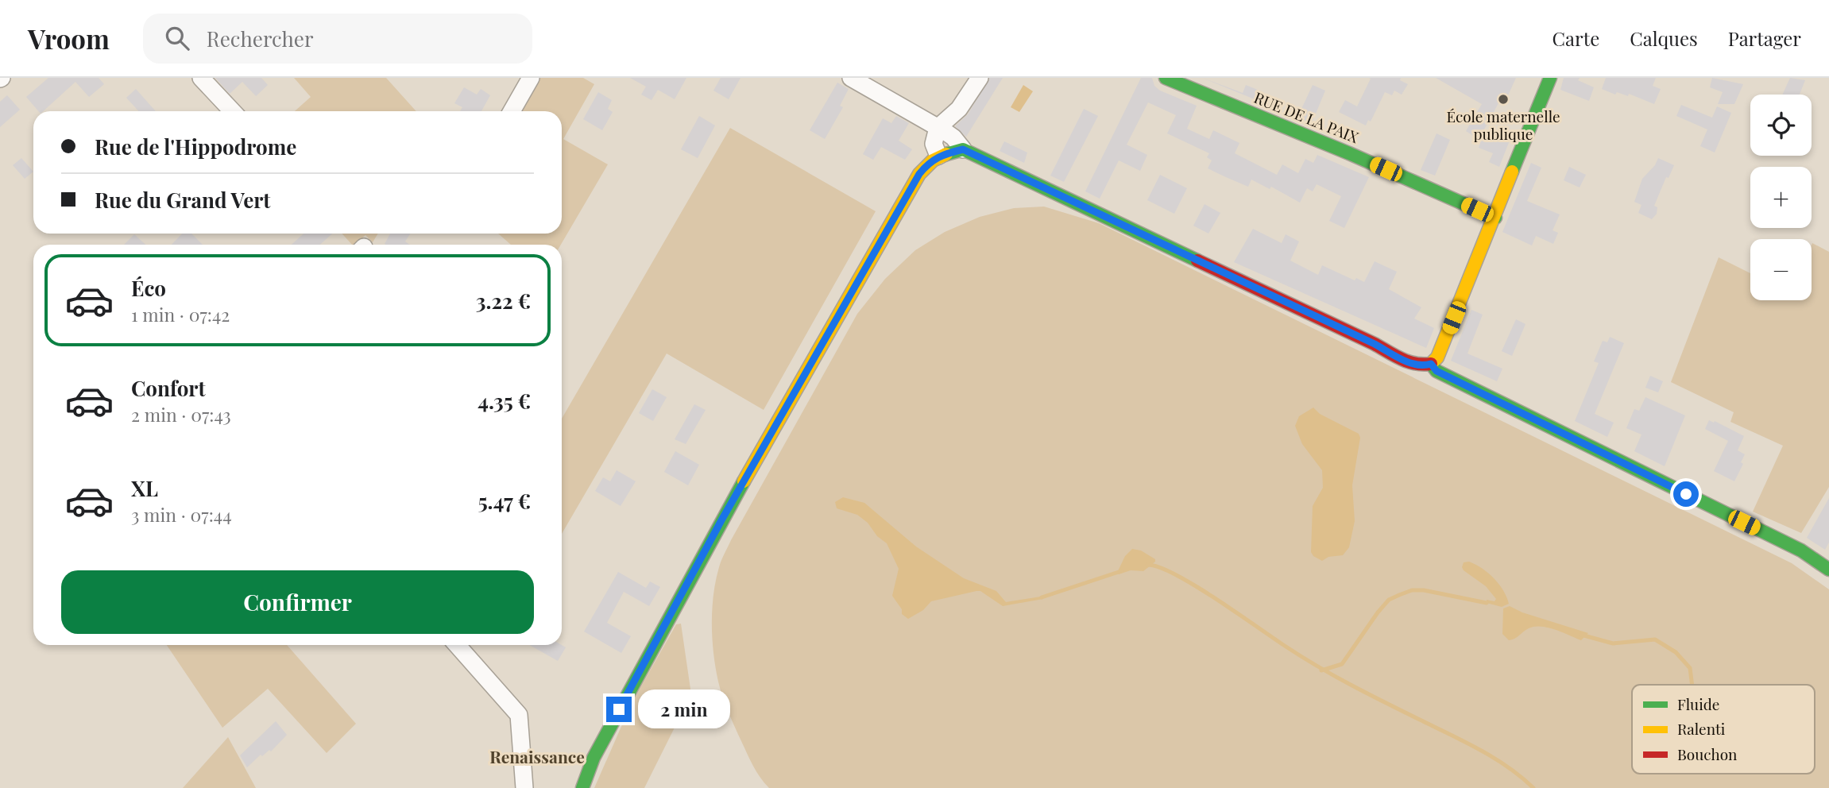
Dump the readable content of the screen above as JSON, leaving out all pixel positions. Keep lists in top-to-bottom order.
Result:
{
  "streets": {
    "main road": ["RUE DE LA PAIX"]
  },
  "districts": ["Renaissance"],
  "places": ["École maternelle publique"],
  "legend": ["Fluide", "Ralenti", "Bouchon"],
  "page": {
    "header": "Vroom",
    "search": "Rechercher",
    "nav": ["Carte", "Calques", "Partager"],
    "map_buttons": ["+", "−"],
    "banner": ["Rue de l'Hippodrome", "Rue du Grand Vert"],
    "list": [
      {
        "name": "Éco",
        "note": "1 min · 07:42",
        "value": "3.22 €"
      },
      {
        "name": "Confort",
        "note": "2 min · 07:43",
        "value": "4.35 €"
      },
      {
        "name": "XL",
        "note": "3 min · 07:44",
        "value": "5.47 €"
      }
    ],
    "buttons": "Confirmer",
    "bubble": "2 min"
  }
}
